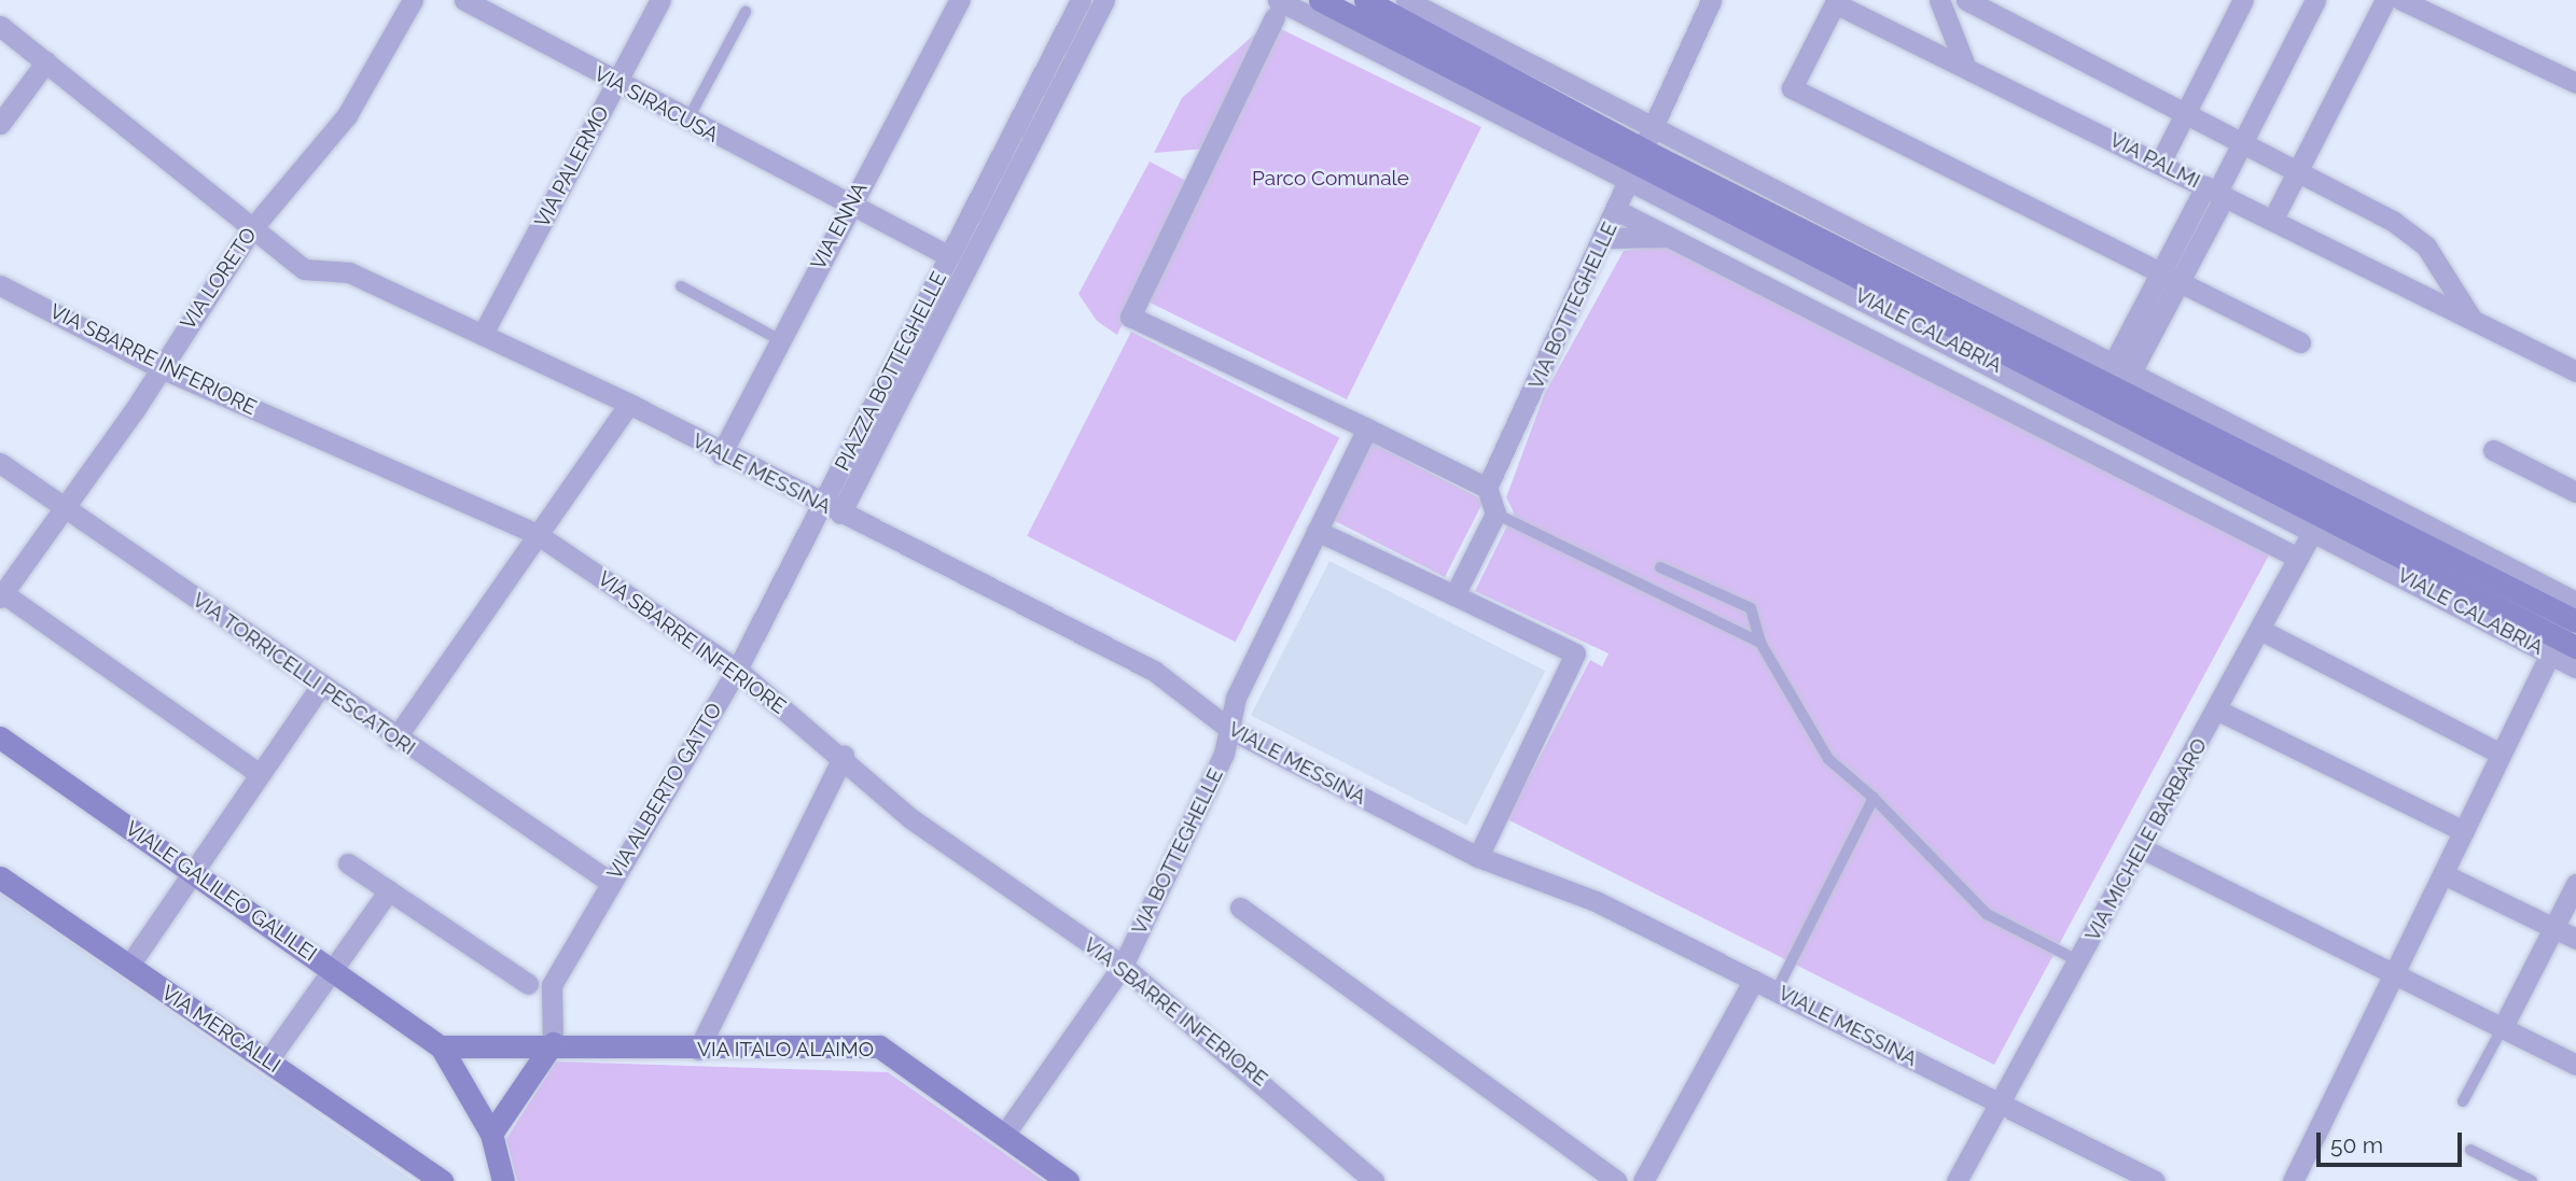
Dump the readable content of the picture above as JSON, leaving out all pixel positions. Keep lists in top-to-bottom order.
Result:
{
  "streets": {
    "street": [
      "VIA SIRACUSA",
      "VIA PALMI",
      "VIA PALERMO",
      "VIA ENNA",
      "VIA LORETO",
      "VIA BOTTEGHELLE",
      "VIALE CALABRIA",
      "VIA SBARRE INFERIORE",
      "PIAZZA BOTTEGHELLE",
      "VIALE MESSINA",
      "VIA TORRICELLI PESCATORI",
      "VIA ALBERTO GATTO",
      "VIA MICHELE BARBARO",
      "VIALE GALILEO GALILEI",
      "VIA MERCALLI",
      "VIA ITALO ALAIMO"
    ]
  },
  "crossings": [
    ["VIA SIRACUSA", "VIA PALERMO"],
    ["VIA SIRACUSA", "VIA ENNA"],
    ["VIA SIRACUSA", "PIAZZA BOTTEGHELLE"],
    ["VIA PALERMO", "VIALE MESSINA"],
    ["VIA ENNA", "PIAZZA BOTTEGHELLE"],
    ["VIA ENNA", "VIALE MESSINA"],
    ["VIA LORETO", "VIA SBARRE INFERIORE"],
    ["VIA LORETO", "VIALE MESSINA"],
    ["VIA LORETO", "VIA TORRICELLI PESCATORI"],
    ["VIA BOTTEGHELLE", "VIALE CALABRIA"],
    ["VIA BOTTEGHELLE", "VIA SBARRE INFERIORE"],
    ["VIA BOTTEGHELLE", "VIALE MESSINA"],
    ["VIA BOTTEGHELLE", "VIA ITALO ALAIMO"],
    ["VIALE CALABRIA", "VIA MICHELE BARBARO"],
    ["VIA SBARRE INFERIORE", "VIA ALBERTO GATTO"],
    ["PIAZZA BOTTEGHELLE", "VIALE MESSINA"],
    ["PIAZZA BOTTEGHELLE", "VIA ALBERTO GATTO"],
    ["VIALE MESSINA", "VIA ALBERTO GATTO"],
    ["VIALE MESSINA", "VIA MICHELE BARBARO"],
    ["VIA TORRICELLI PESCATORI", "VIA ALBERTO GATTO"],
    ["VIA ALBERTO GATTO", "VIA ITALO ALAIMO"],
    ["VIALE GALILEO GALILEI", "VIA ITALO ALAIMO"]
  ],
  "parks": ["Parco Comunale"],
  "scale_bar": "50 m"
}
